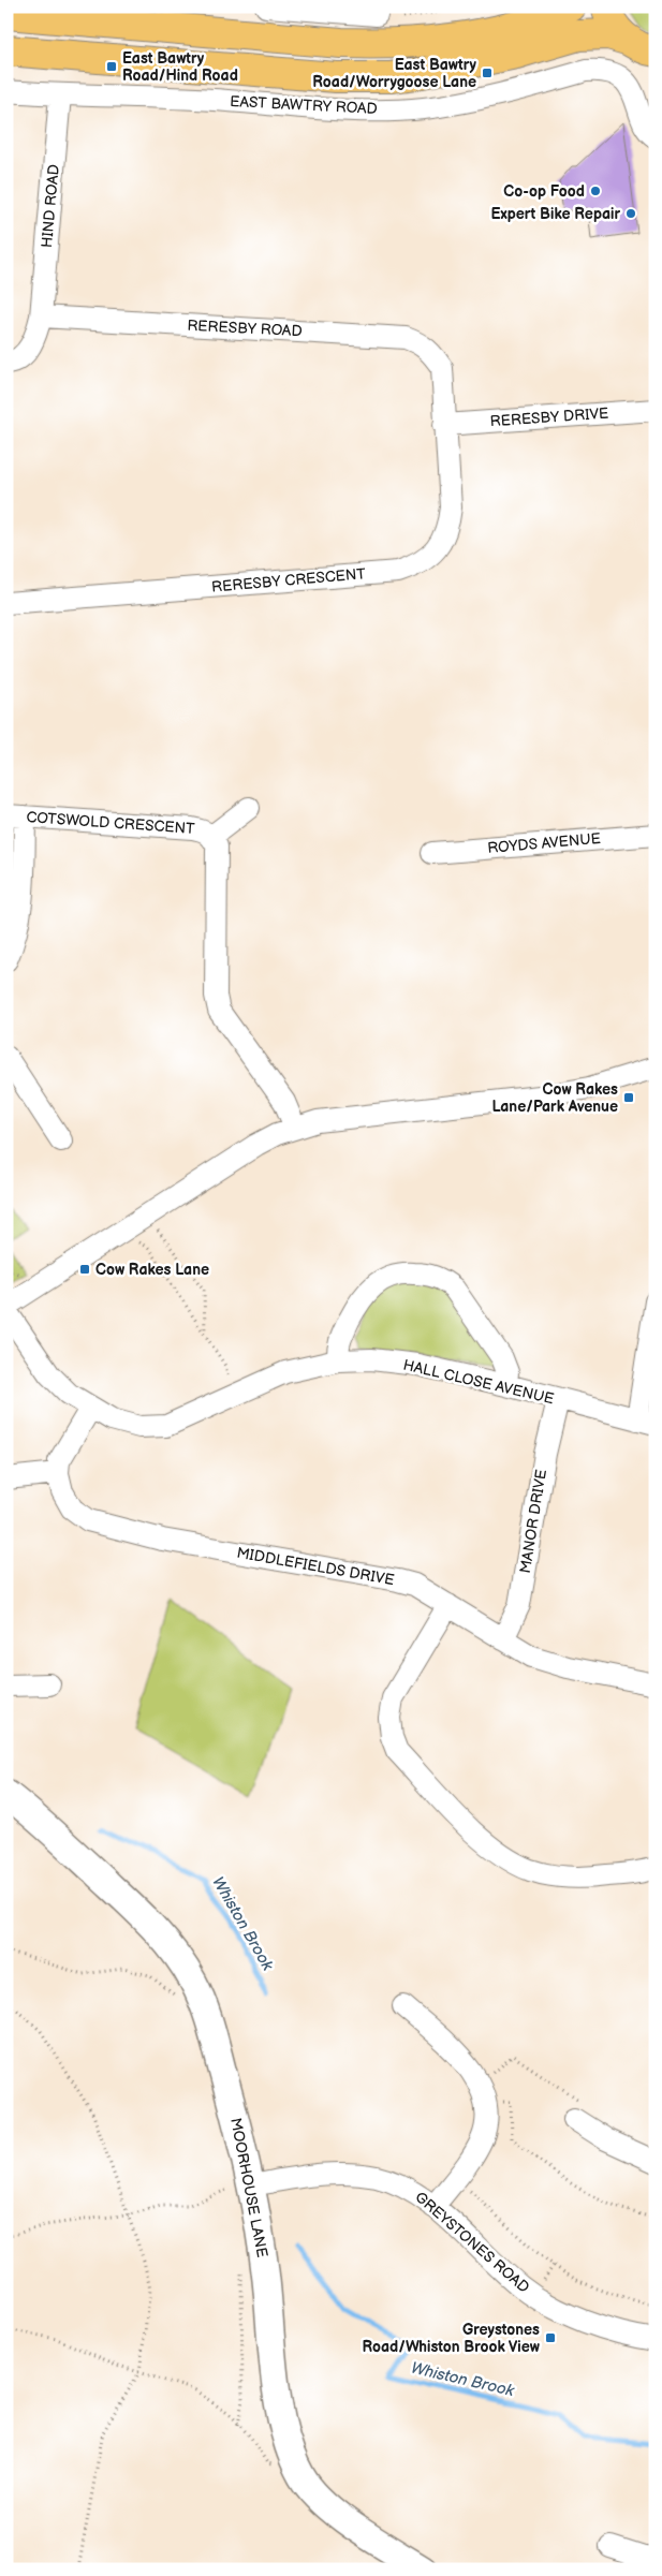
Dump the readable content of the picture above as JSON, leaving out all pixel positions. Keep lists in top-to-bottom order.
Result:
{
  "streets": {
    "main road": ["EAST BAWTRY ROAD"],
    "street": [
      "HIND ROAD",
      "RERESBY ROAD",
      "RERESBY DRIVE",
      "RERESBY CRESCENT",
      "COTSWOLD CRESCENT",
      "ROYDS AVENUE",
      "HALL CLOSE AVENUE",
      "MANOR DRIVE",
      "MIDDLEFIELDS DRIVE",
      "MOORHOUSE LANE",
      "GREYSTONES ROAD"
    ]
  },
  "crossings": [
    ["EAST BAWTRY ROAD", "HIND ROAD"],
    ["HIND ROAD", "RERESBY ROAD"],
    ["RERESBY ROAD", "RERESBY DRIVE"],
    ["RERESBY ROAD", "RERESBY CRESCENT"],
    ["RERESBY DRIVE", "RERESBY CRESCENT"],
    ["HALL CLOSE AVENUE", "MANOR DRIVE"],
    ["MANOR DRIVE", "MIDDLEFIELDS DRIVE"],
    ["MOORHOUSE LANE", "GREYSTONES ROAD"]
  ],
  "water": ["Whiston Brook"],
  "places": {
    "transit": [
      "East Bawtry Road/Hind Road",
      "East Bawtry Road/Worrygoose Lane",
      "Cow Rakes Lane/Park Avenue",
      "Cow Rakes Lane",
      "Greystones Road/Whiston Brook View"
    ],
    "other": ["Co-op Food", "Expert Bike Repair"]
  }
}
